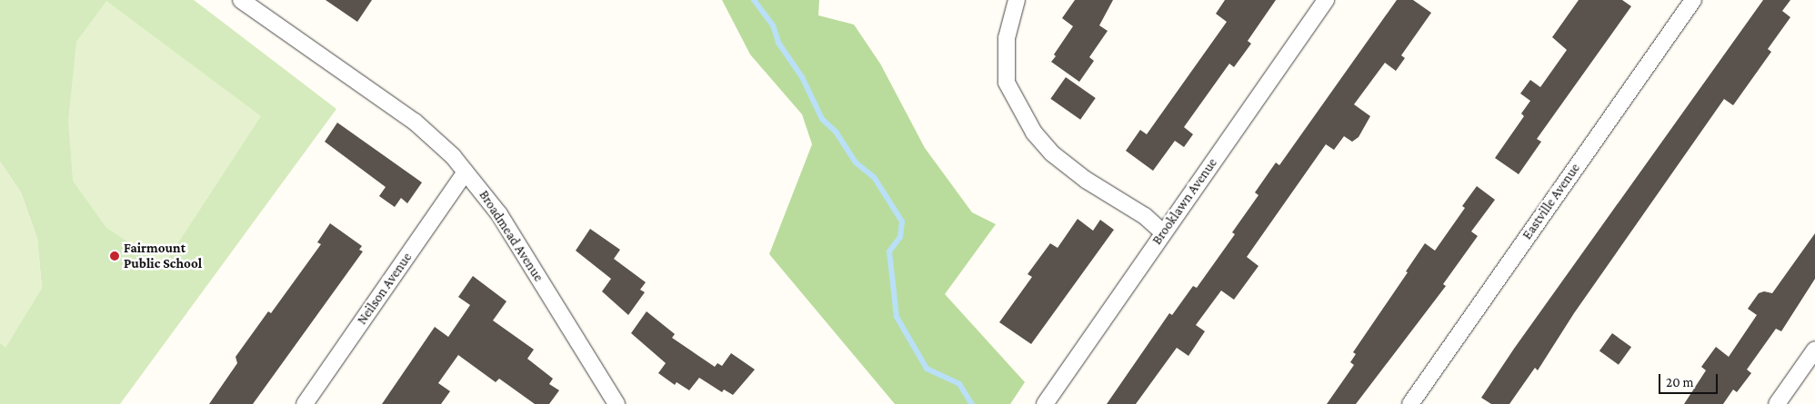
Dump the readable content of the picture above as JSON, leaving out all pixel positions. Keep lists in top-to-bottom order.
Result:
{
  "streets": {
    "street": [
      "Brooklawn Avenue",
      "Eastville Avenue",
      "Broadmead Avenue",
      "Neilson Avenue"
    ]
  },
  "crossings": [
    ["Broadmead Avenue", "Neilson Avenue"]
  ],
  "places": ["Fairmount Public School"],
  "scale_bar": "20 m"
}
